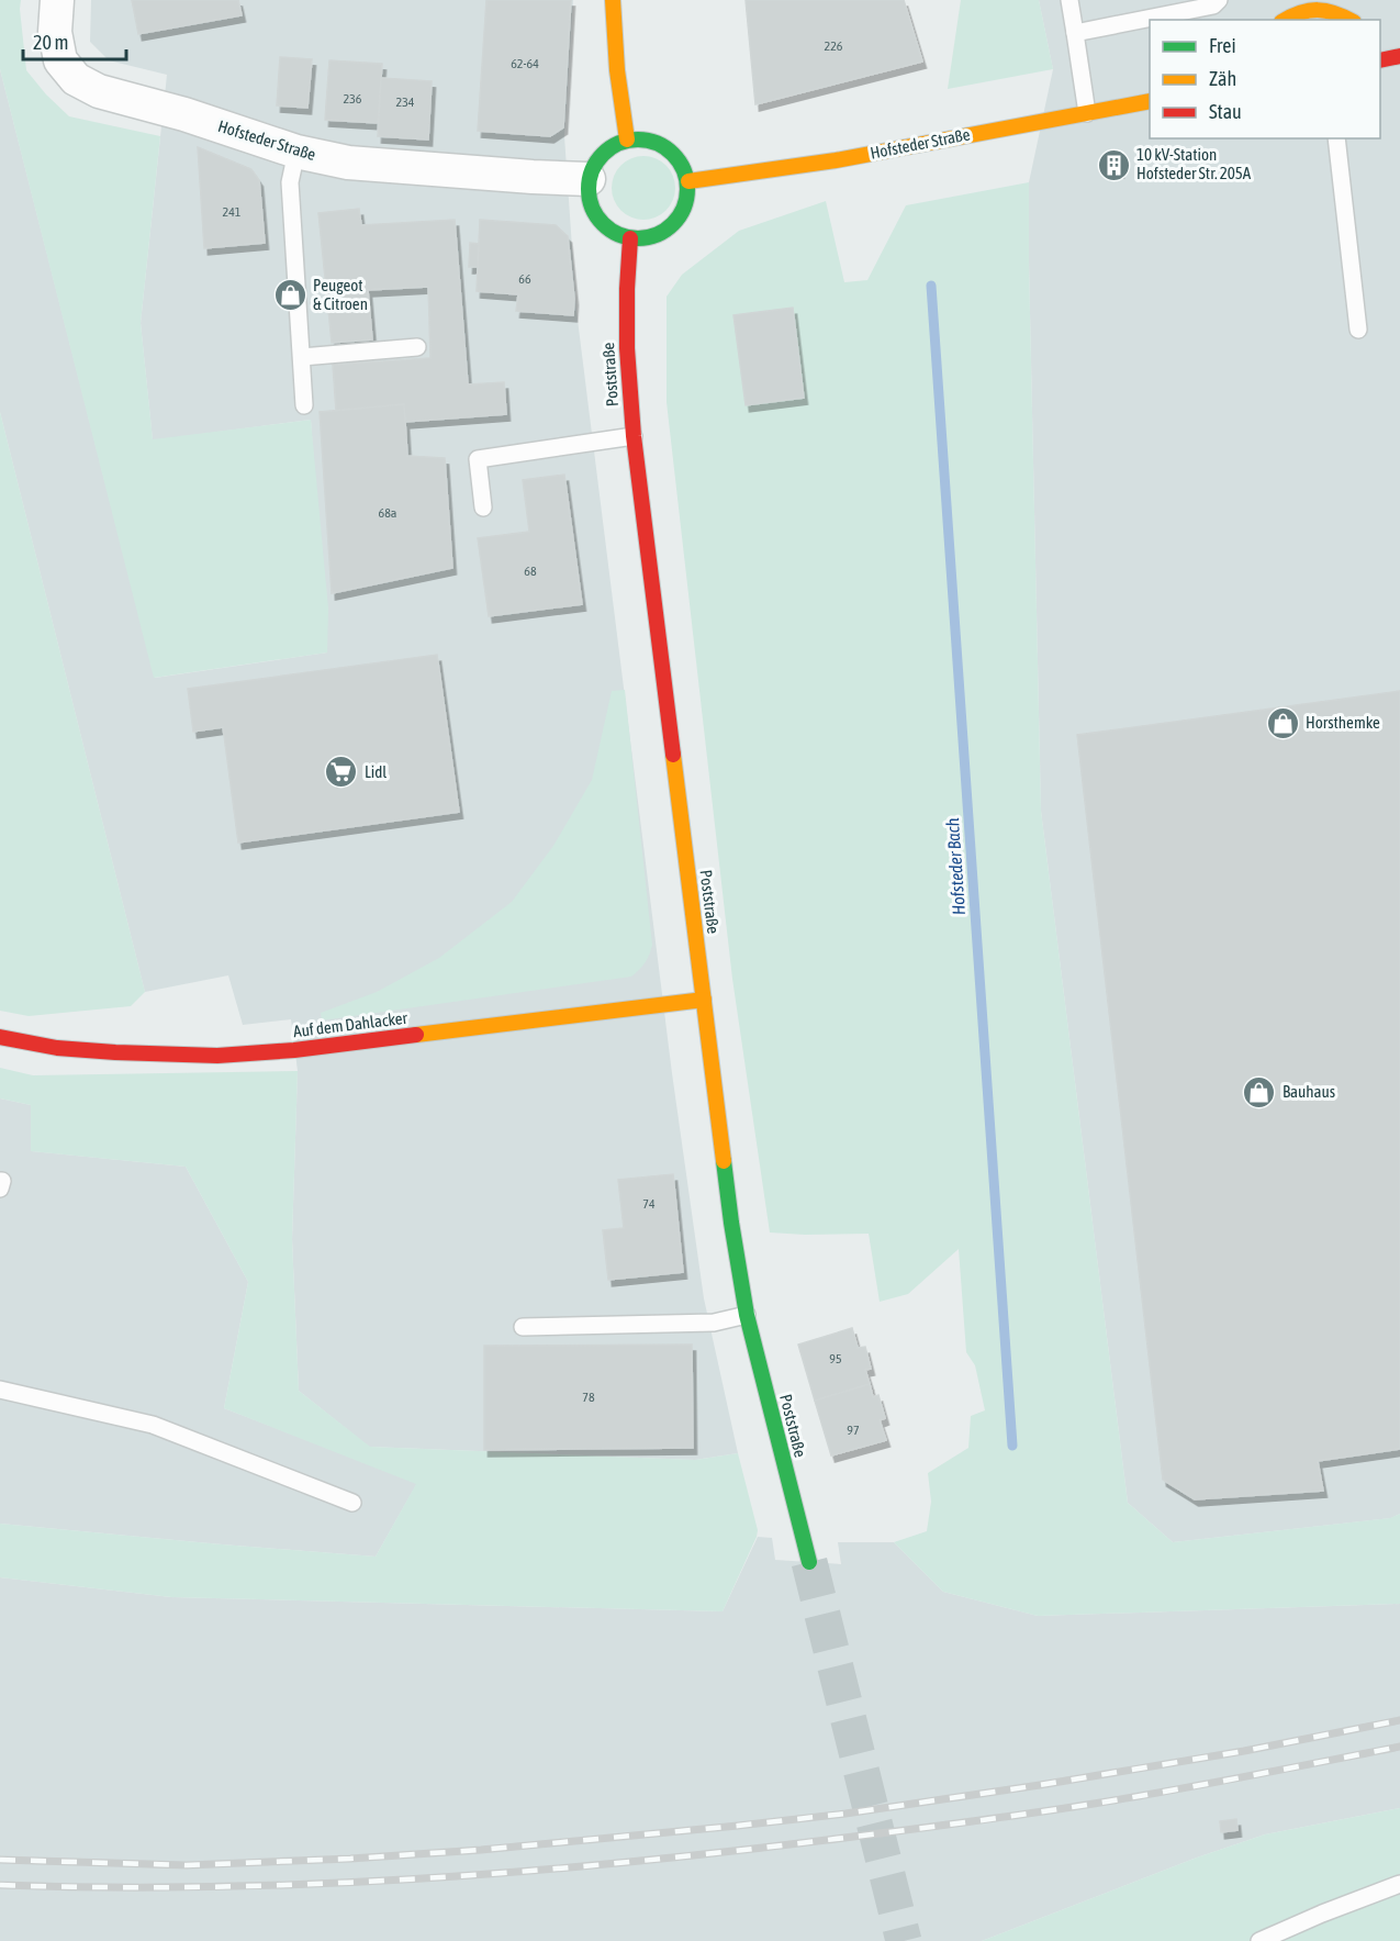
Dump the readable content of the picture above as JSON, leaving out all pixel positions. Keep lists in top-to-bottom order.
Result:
{
  "streets": {
    "street": ["Hofsteder Straße", "Poststraße", "Auf dem Dahlacker"]
  },
  "crossings": [
    ["Hofsteder Straße", "Poststraße"],
    ["Poststraße", "Auf dem Dahlacker"]
  ],
  "water": ["Hofsteder Bach"],
  "places": {
    "building": ["10 kV-Station Hofsteder Str. 205A"],
    "shop": ["Peugeot & Citroen", "Horsthemke", "Bauhaus"],
    "supermarket": ["Lidl"]
  },
  "house_numbers": [
    "226",
    "62-64",
    "236",
    "234",
    "241",
    "66",
    "68a",
    "68",
    "74",
    "95",
    "78",
    "97"
  ],
  "legend": ["Frei", "Zäh", "Stau"],
  "scale_bar": "20 m"
}
